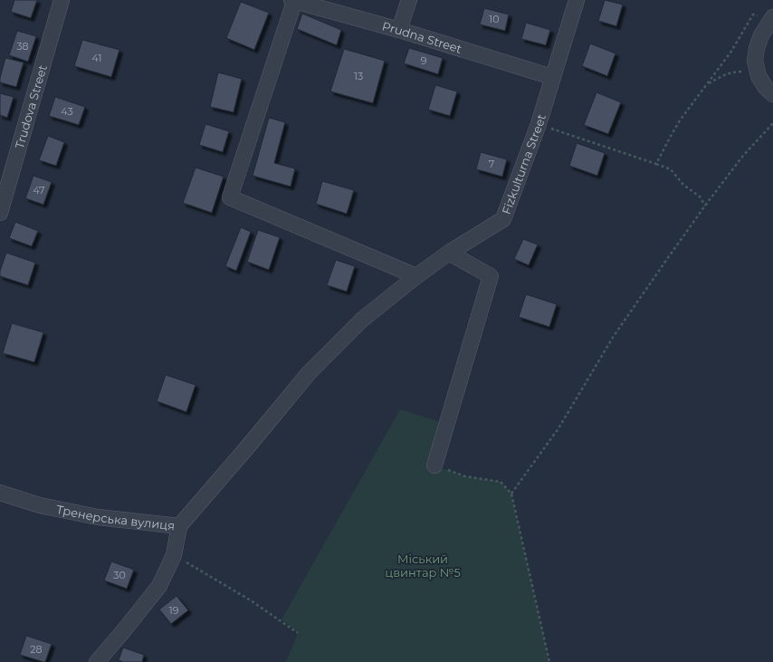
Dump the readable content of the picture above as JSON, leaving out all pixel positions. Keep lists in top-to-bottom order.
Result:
{
  "streets": {
    "street": [
      "Prudna Street",
      "Trudova Street",
      "Fizkulturna Street",
      "Тренерська вулиця"
    ]
  },
  "crossings": [
    ["Prudna Street", "Fizkulturna Street"],
    ["Fizkulturna Street", "Тренерська вулиця"]
  ],
  "parks": ["Міський цвинтар №5"],
  "house_numbers": [
    "10",
    "38",
    "41",
    "9",
    "13",
    "43",
    "7",
    "47",
    "30",
    "19",
    "28"
  ]
}
